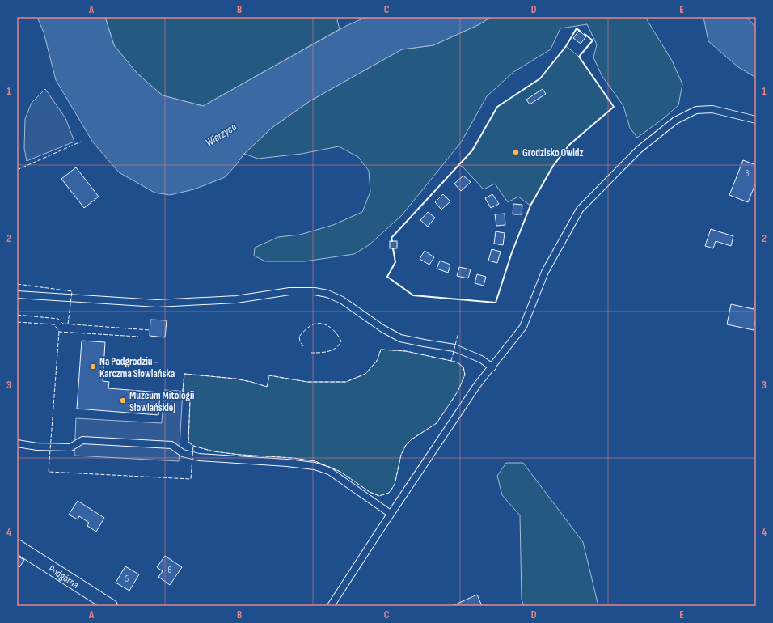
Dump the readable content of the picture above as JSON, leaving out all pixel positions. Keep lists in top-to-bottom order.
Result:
{
  "streets": {
    "street": ["Podgórna"]
  },
  "water": ["Wierzyca"],
  "places": ["Grodzisko Owidz", "Na Podgrodziu - Karczma Słowiańska", "Muzeum Mitologii Słowiańskiej"],
  "house_numbers": ["3", "6", "5"],
  "grid": {
    "columns": [
      "A",
      "B",
      "C",
      "D",
      "E"
    ],
    "rows": [
      "1",
      "2",
      "3",
      "4"
    ]
  }
}
